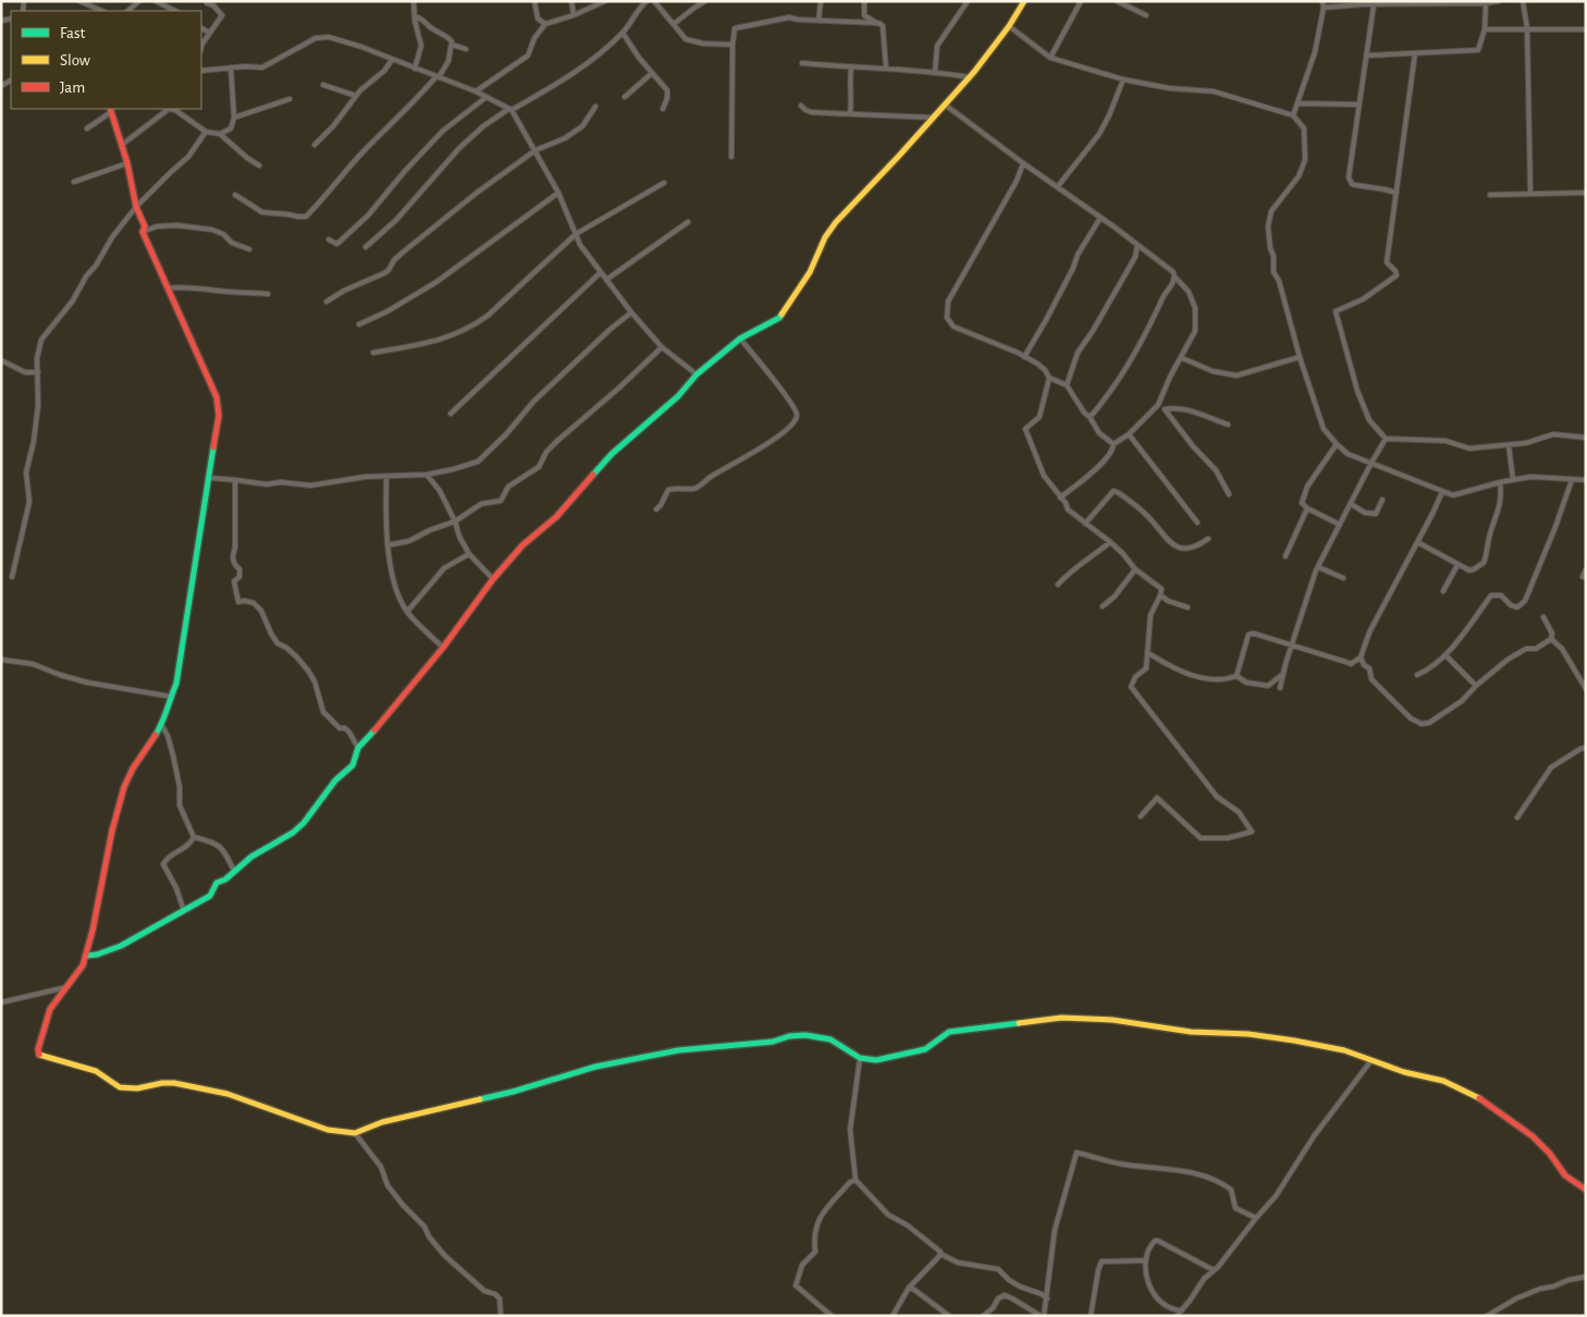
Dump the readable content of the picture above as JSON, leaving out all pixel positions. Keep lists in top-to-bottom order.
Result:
{
  "legend": ["Fast", "Slow", "Jam"]
}
